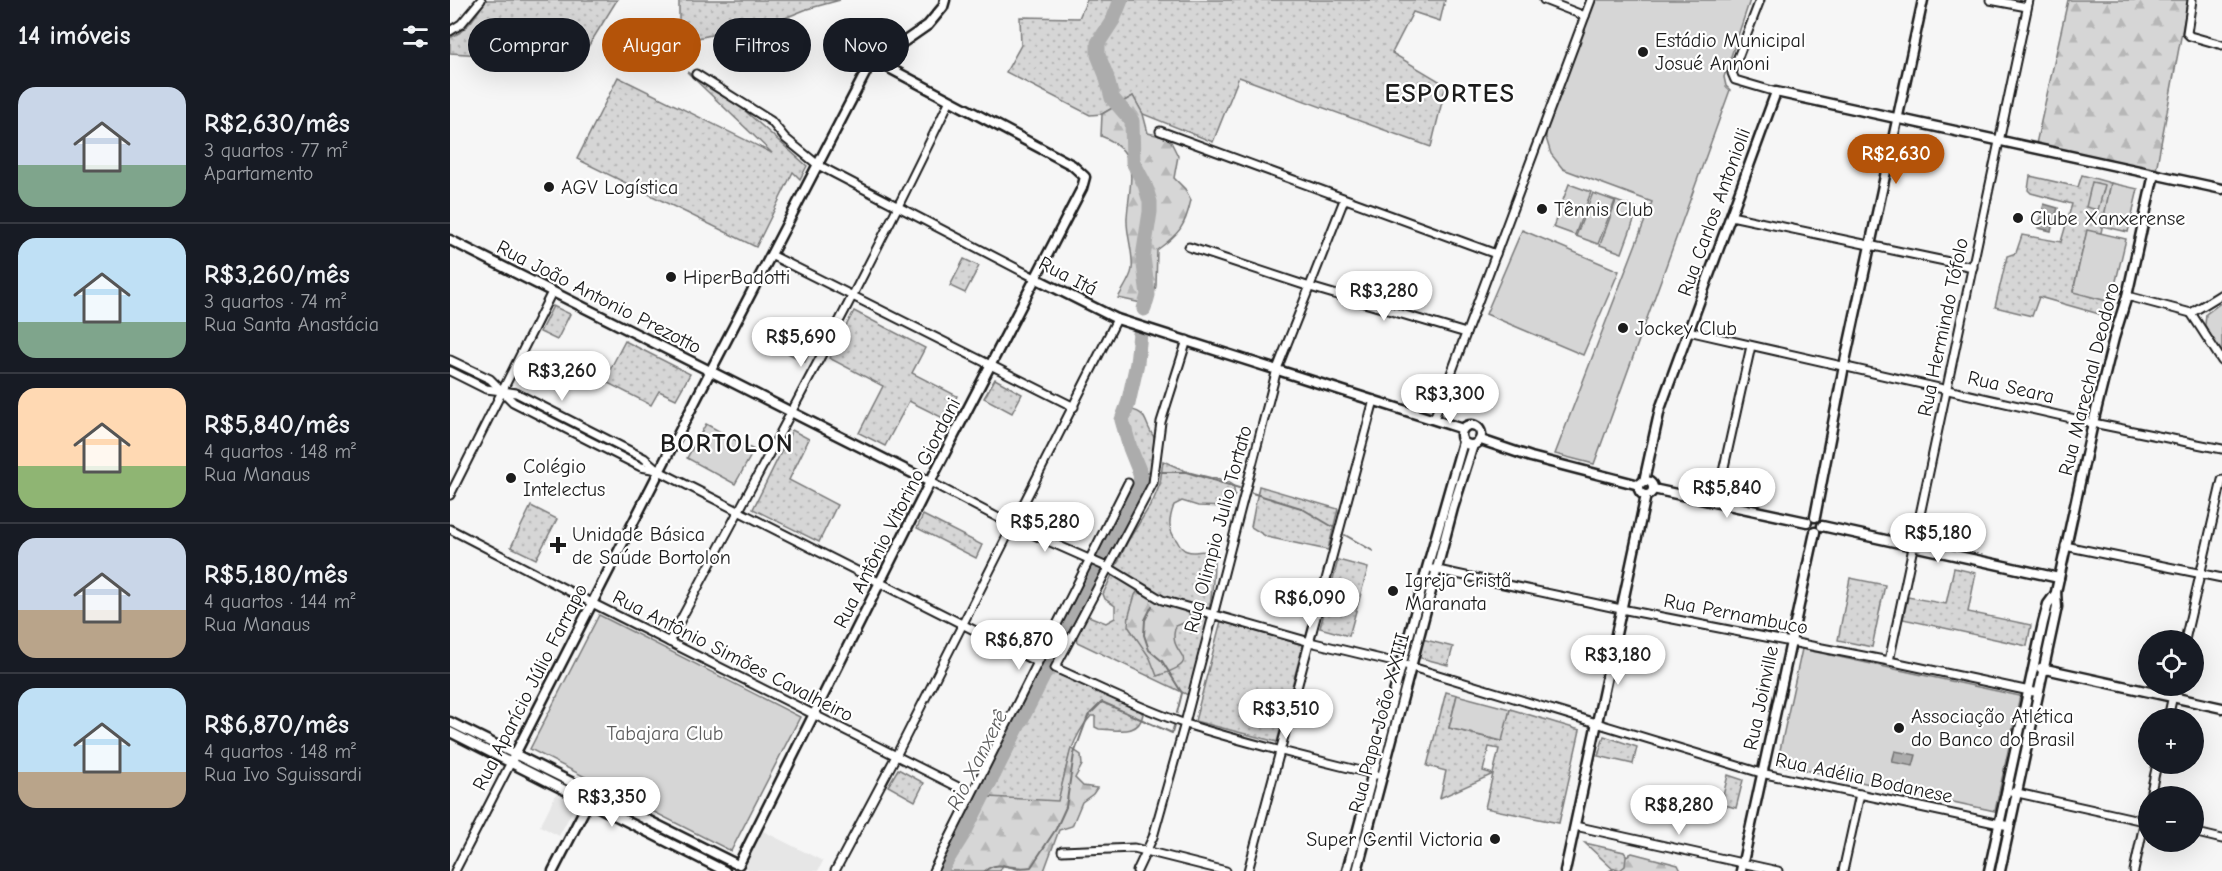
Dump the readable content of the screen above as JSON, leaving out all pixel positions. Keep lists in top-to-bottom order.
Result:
{
  "streets": {
    "street": [
      "Rua Carlos Antoniolli",
      "Rua Itá",
      "Rua João Antonio Prezotto",
      "Rua Hermindo Tófolo",
      "Rua Marechal Deodoro",
      "Rua Seara",
      "Rua Antônio Vitorino Giordani",
      "Rua Olimpio Julio Tortato",
      "Rua Pernambuco",
      "Rua Antônio Simões Cavalheiro",
      "Rua Aparício Júlio Farrapo",
      "Rua Joinville",
      "Rua Papa João XXIII",
      "Rua Adélia Bodanese"
    ]
  },
  "crossings": [
    ["Rua Carlos Antoniolli", "Rua Seara"],
    ["Rua Itá", "Rua Antônio Vitorino Giordani"],
    ["Rua Itá", "Rua Olimpio Julio Tortato"],
    ["Rua Itá", "Rua Aparício Júlio Farrapo"],
    ["Rua Itá", "Rua Papa João XXIII"],
    ["Rua João Antonio Prezotto", "Rua Antônio Vitorino Giordani"],
    ["Rua João Antonio Prezotto", "Rua Olimpio Julio Tortato"],
    ["Rua João Antonio Prezotto", "Rua Aparício Júlio Farrapo"],
    ["Rua João Antonio Prezotto", "Rua Adélia Bodanese"],
    ["Rua Hermindo Tófolo", "Rua Seara"],
    ["Rua Hermindo Tófolo", "Rua Pernambuco"],
    ["Rua Marechal Deodoro", "Rua Seara"],
    ["Rua Marechal Deodoro", "Rua Pernambuco"],
    ["Rua Marechal Deodoro", "Rua Adélia Bodanese"],
    ["Rua Antônio Vitorino Giordani", "Rua Antônio Simões Cavalheiro"],
    ["Rua Olimpio Julio Tortato", "Rua Adélia Bodanese"],
    ["Rua Pernambuco", "Rua Joinville"],
    ["Rua Pernambuco", "Rua Papa João XXIII"],
    ["Rua Antônio Simões Cavalheiro", "Rua Aparício Júlio Farrapo"],
    ["Rua Joinville", "Rua Adélia Bodanese"],
    ["Rua Papa João XXIII", "Rua Adélia Bodanese"]
  ],
  "districts": ["ESPORTES", "BORTOLON"],
  "water": ["Rio Xanxerê"],
  "parks": ["Tabajara Club"],
  "places": {
    "other": [
      "Estádio Municipal Josué Annoni",
      "AGV Logística",
      "Tênnis Club",
      "Clube Xanxerense",
      "HiperBadotti",
      "Jockey Club",
      "Colégio Intelectus",
      "Igreja Cristã Maranata",
      "Associação Atlética do Banco do Brasil",
      "Super Gentil Victoria"
    ],
    "health": ["Unidade Básica de Saúde Bortolon"]
  },
  "page": {
    "heading": "14 imóveis",
    "chip": [
      "Comprar",
      "Alugar",
      "Filtros",
      "Novo"
    ],
    "list": [
      {
        "name": "R$2,630/mês",
        "note": "3 quartos · 77 m² · Apartamento"
      },
      {
        "name": "R$3,260/mês",
        "note": "3 quartos · 74 m² · Rua Santa Anastácia"
      },
      {
        "name": "R$5,840/mês",
        "note": "4 quartos · 148 m² · Rua Manaus"
      },
      {
        "name": "R$5,180/mês",
        "note": "4 quartos · 144 m² · Rua Manaus"
      },
      {
        "name": "R$6,870/mês",
        "note": "4 quartos · 148 m² · Rua Ivo Sguissardi"
      }
    ],
    "price": [
      "R$2,630",
      "R$3,280",
      "R$5,690",
      "R$3,260",
      "R$3,300",
      "R$5,840",
      "R$5,280",
      "R$5,180",
      "R$6,090",
      "R$6,870",
      "R$3,180",
      "R$3,510",
      "R$3,350",
      "R$8,280"
    ],
    "map_buttons": ["+", "−"]
  }
}
